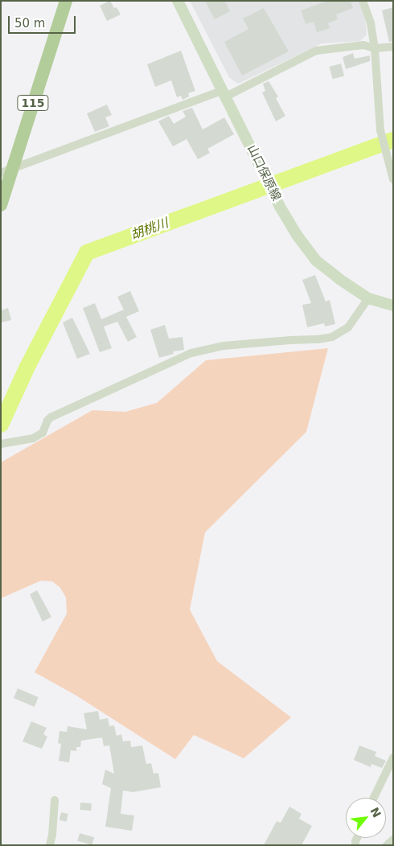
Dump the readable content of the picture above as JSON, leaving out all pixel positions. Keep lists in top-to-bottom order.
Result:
{
  "streets": {
    "highway": ["115"],
    "main road": ["山口保原線"]
  },
  "water": ["胡桃川"],
  "scale_bar": "50 m",
  "north": "top right"
}
